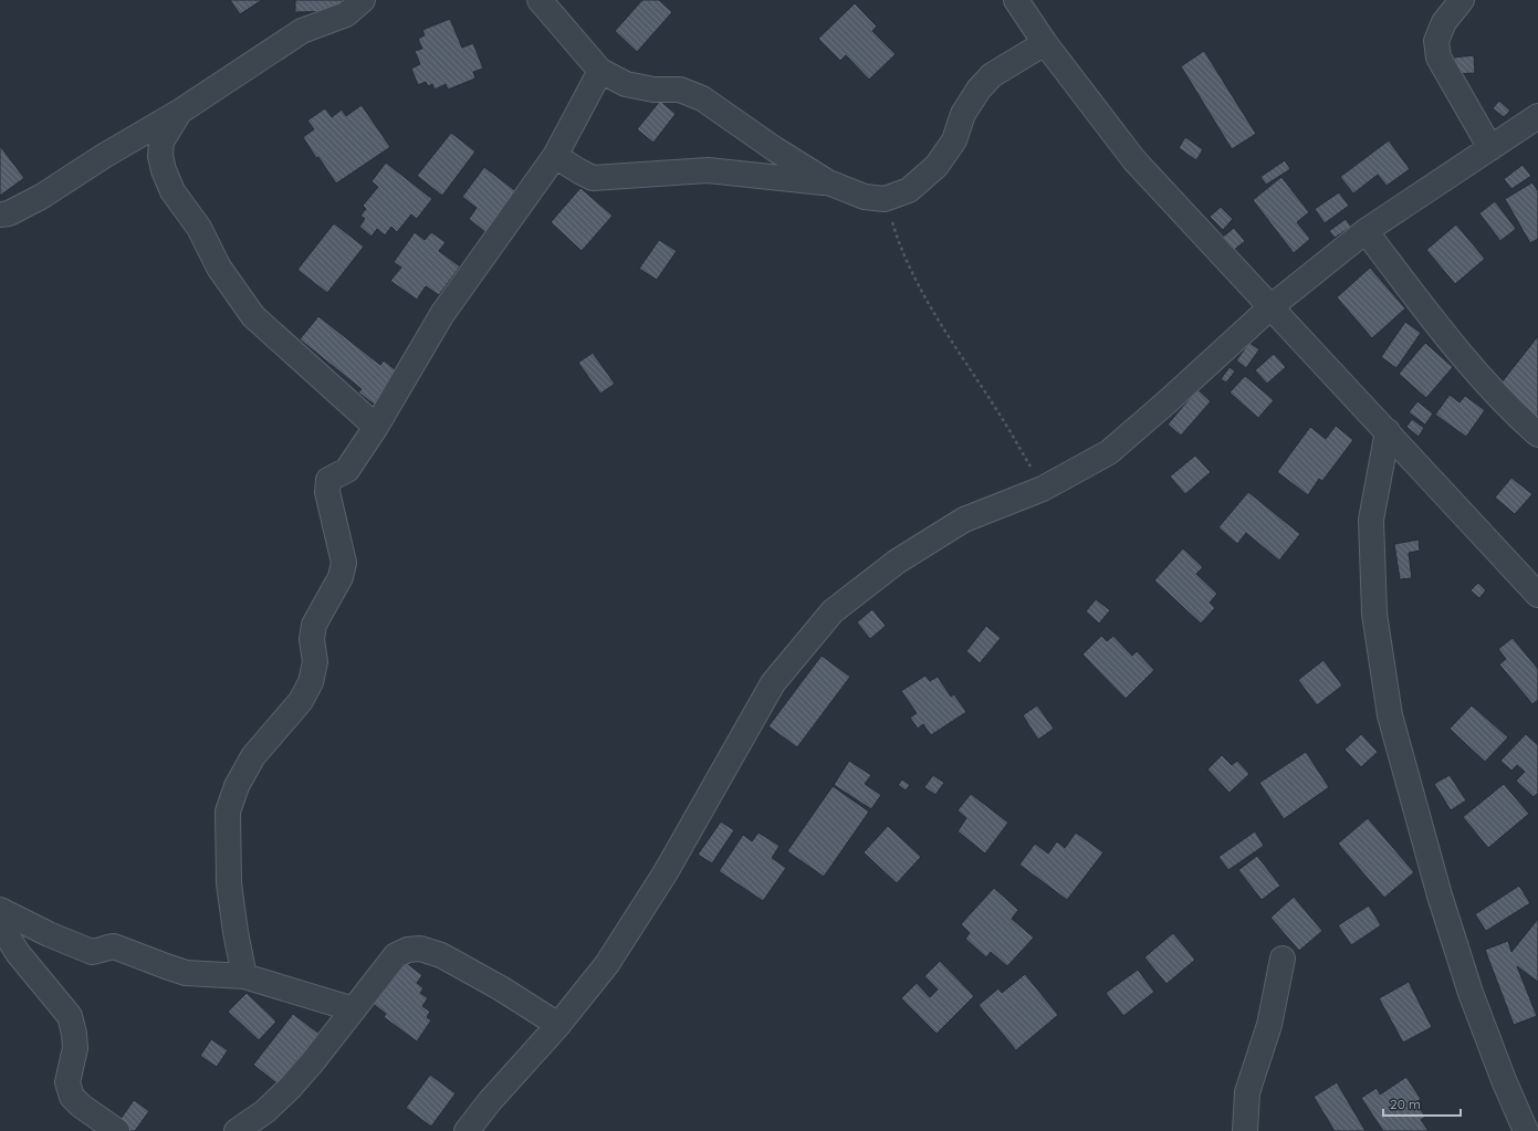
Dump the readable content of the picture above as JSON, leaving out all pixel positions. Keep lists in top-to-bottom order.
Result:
{
  "scale_bar": "20 m"
}
